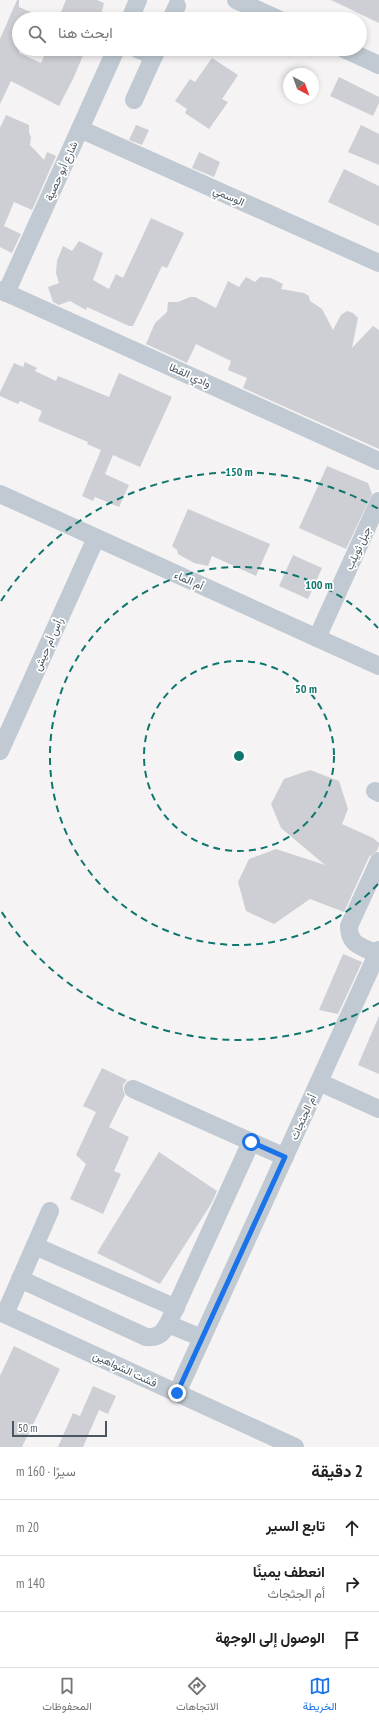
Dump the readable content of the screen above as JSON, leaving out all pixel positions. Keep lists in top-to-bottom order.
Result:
{
  "streets": {
    "street": [
      "شارع أبو حصية",
      "الوسمي",
      "وادي القطا",
      "جبل ثويلب",
      "أم الماء",
      "رأس أم حيش",
      "أم الجثجاث",
      "فشت الشواهين"
    ]
  },
  "crossings": [
    ["شارع أبو حصية", "الوسمي"],
    ["شارع أبو حصية", "وادي القطا"],
    ["جبل ثويلب", "أم الماء"],
    ["أم الماء", "رأس أم حيش"],
    ["أم الجثجاث", "فشت الشواهين"]
  ],
  "scale_bar": "50 m",
  "north": "bottom right",
  "page": {
    "search": "ابحث هنا",
    "scale": "50 m",
    "heading": ["2 دقيقة", "سيرًا · 160 m"],
    "list": [
      ["تابع السير", "20 m"],
      ["انعطف يمينًا", "أم الجثجاث", "140 m"],
      "الوصول إلى الوجهة"
    ],
    "nav": ["الخريطة", "الاتجاهات", "المحفوظات"]
  },
  "rings": ["150 m", "100 m", "50 m"]
}
